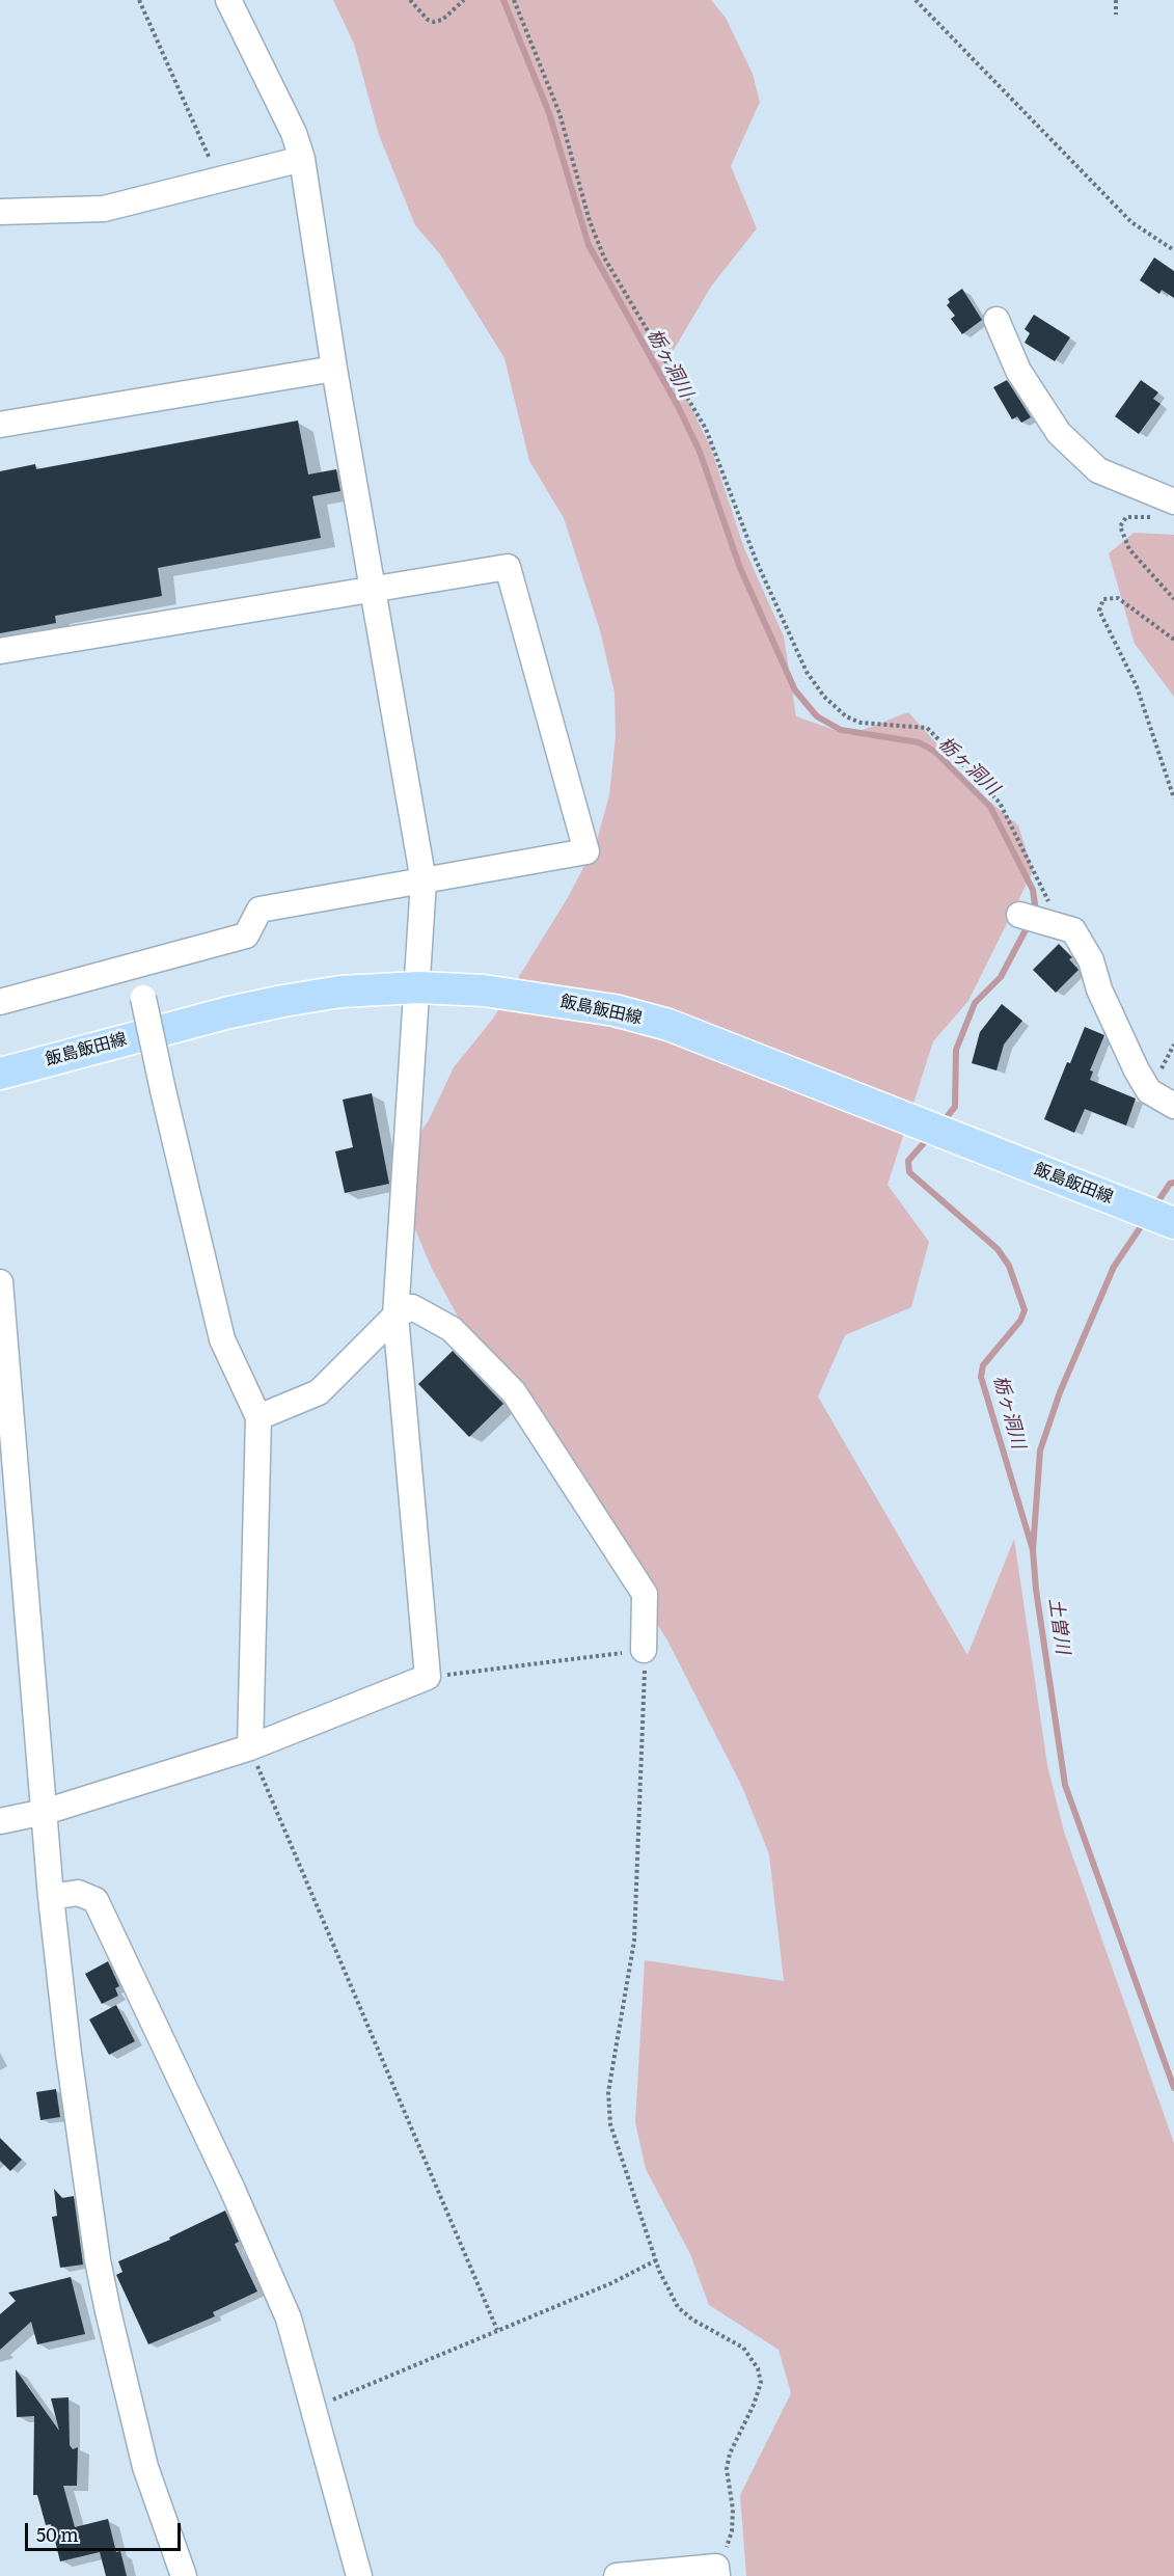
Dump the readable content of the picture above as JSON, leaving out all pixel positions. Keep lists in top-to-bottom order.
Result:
{
  "streets": {
    "main road": ["飯島飯田線"]
  },
  "water": ["栃ヶ洞川", "土曽川"],
  "scale_bar": "50 m"
}
